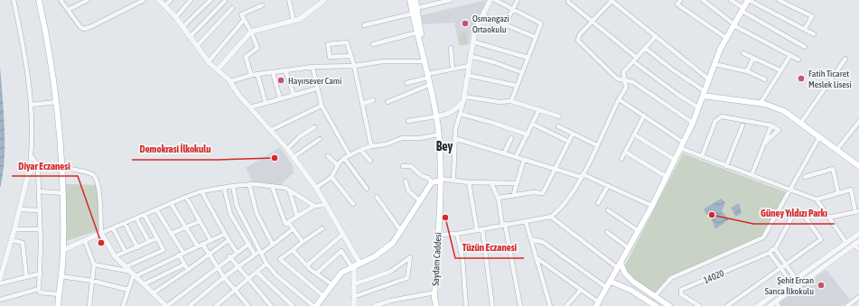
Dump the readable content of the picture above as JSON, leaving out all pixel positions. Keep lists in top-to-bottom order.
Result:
{
  "streets": {
    "main road": ["Saydam Caddesi"],
    "street": ["14020"]
  },
  "districts": ["Bey"],
  "places": [
    "Osmangazi Ortaokulu",
    "Fatih Ticaret Meslek Lisesi",
    "Hayırsever Cami",
    "Demokrasi İlkokulu",
    "Güney Yıldızı Parkı",
    "Tüzün Eczanesi",
    "Diyar Eczanesi",
    "Şehit Ercan Sanca İlkokulu"
  ]
}
